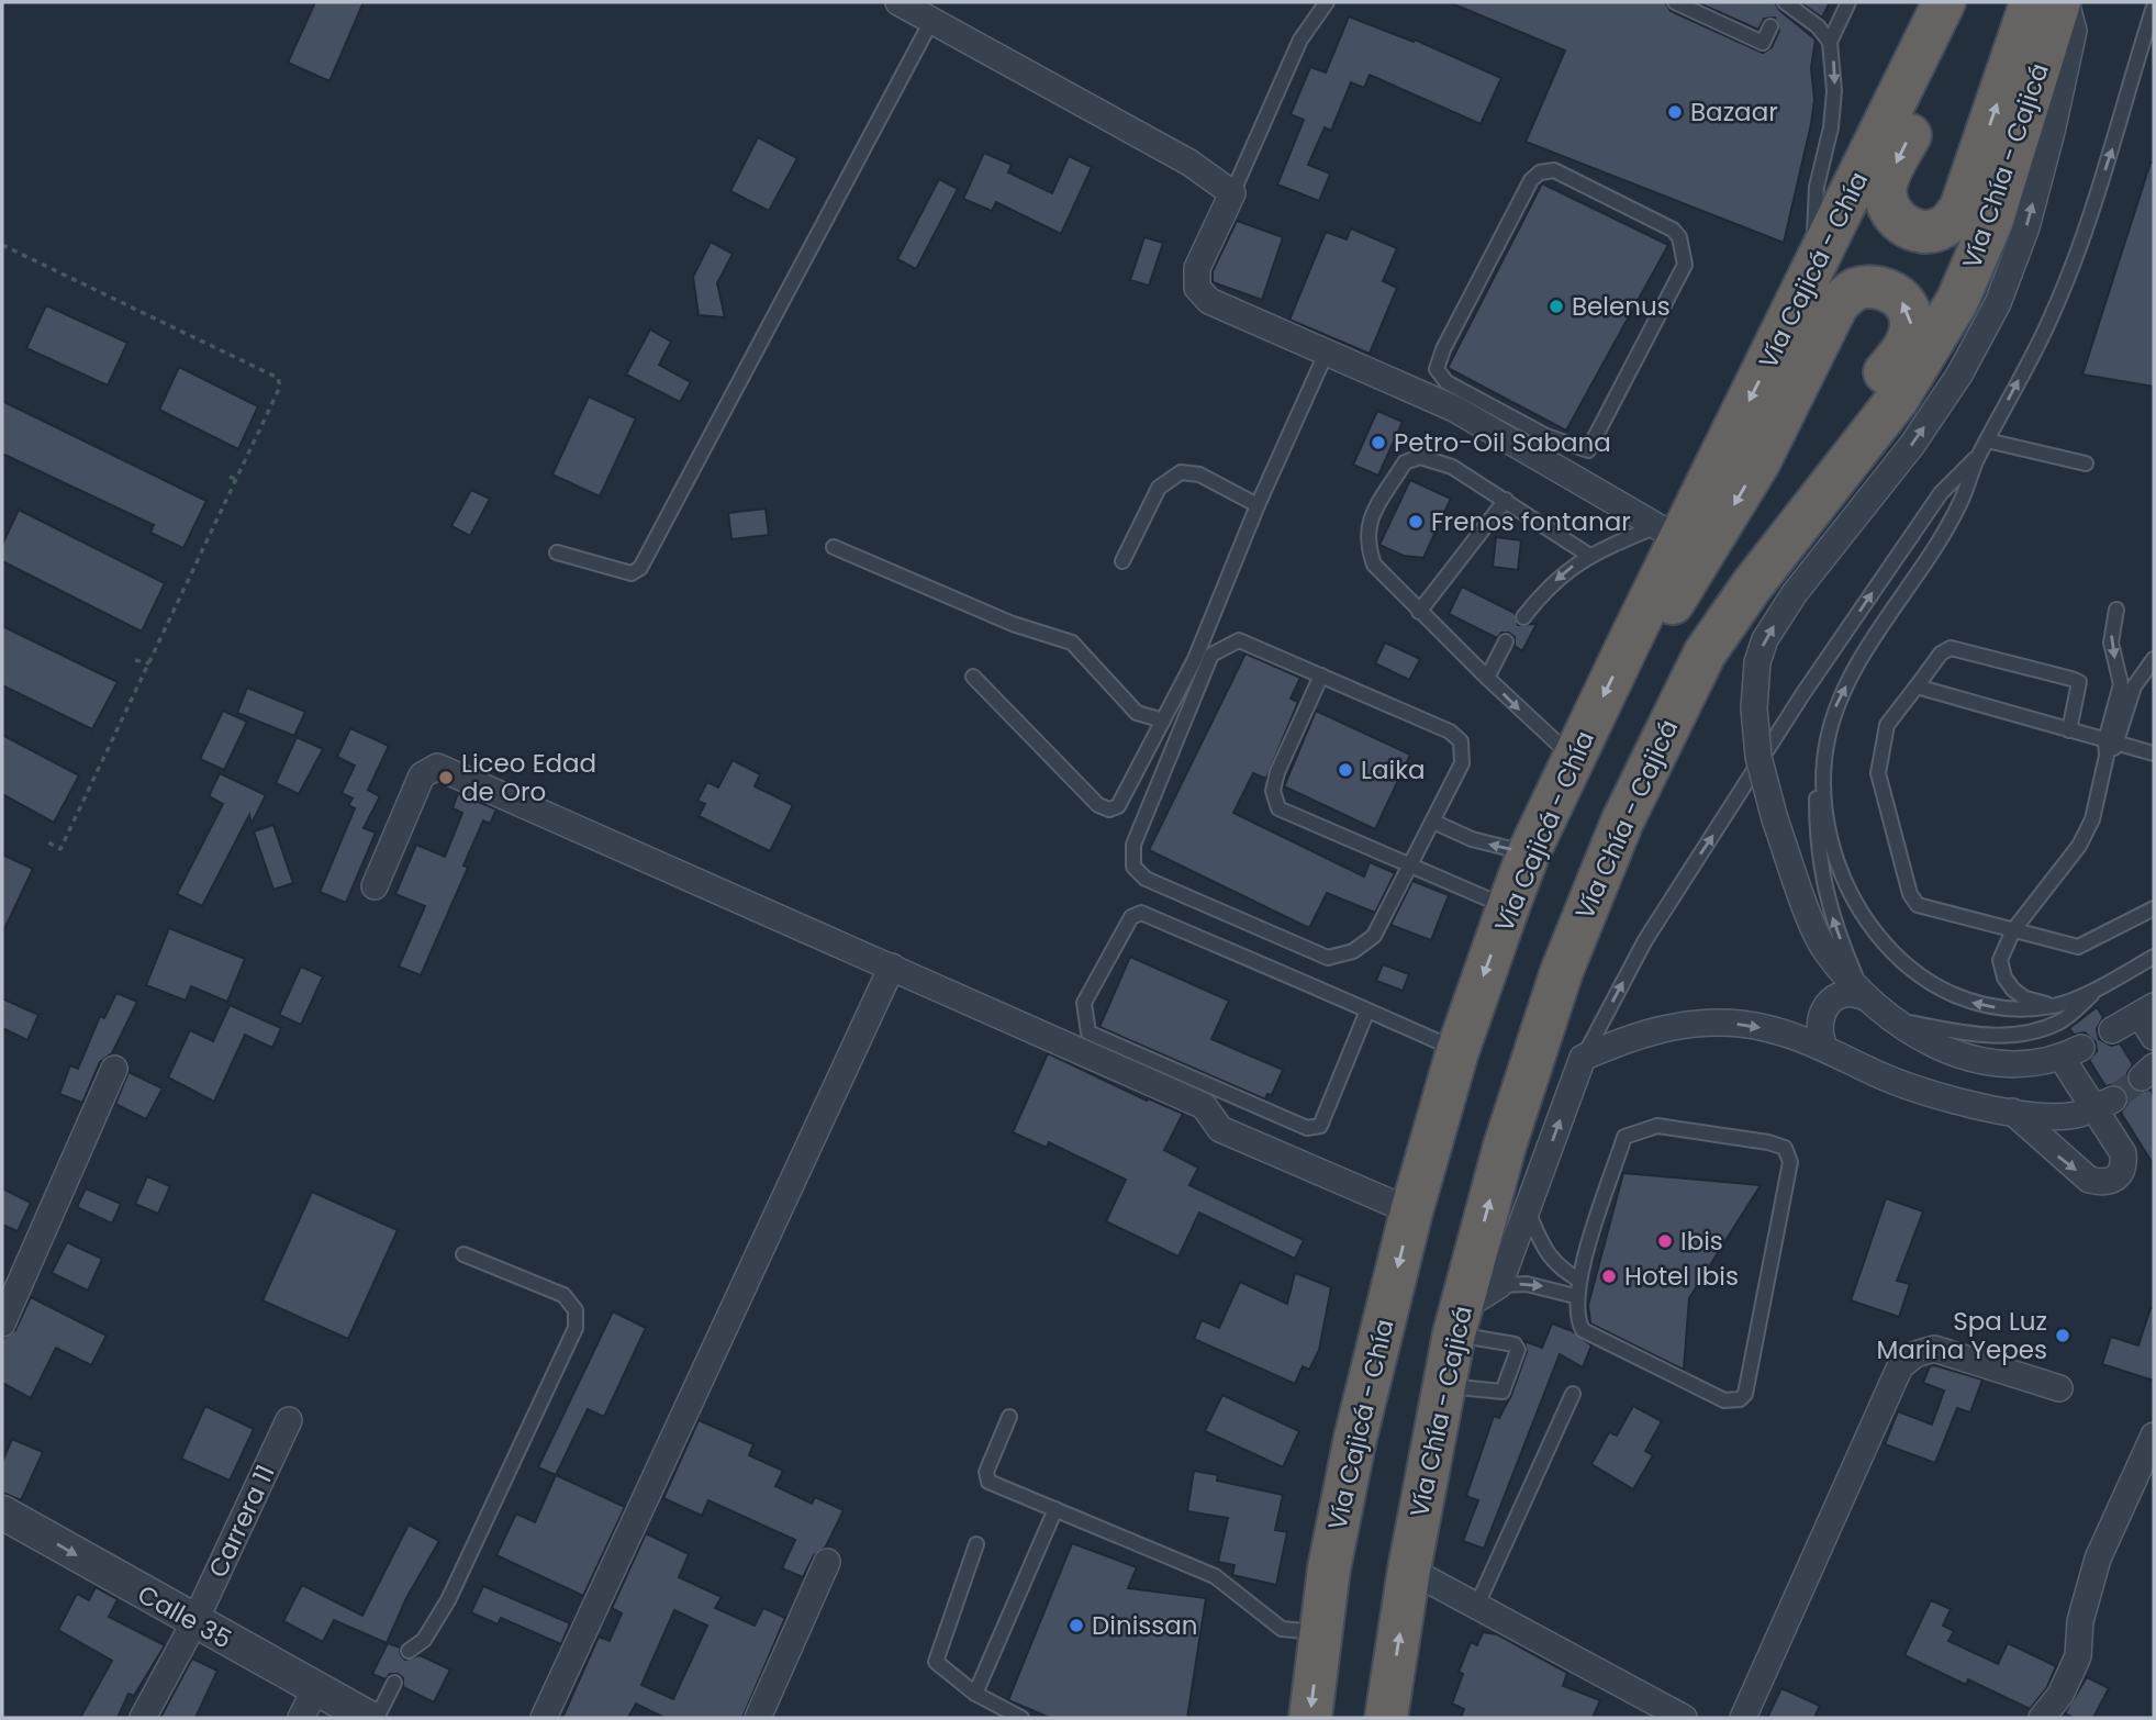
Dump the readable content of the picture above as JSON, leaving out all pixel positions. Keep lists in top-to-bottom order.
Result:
{
  "streets": {
    "highway": ["Vía Chía - Cajicá", "Vía Cajicá - Chía"],
    "street": ["Carrera 11", "Calle 35"]
  },
  "crossings": [
    ["Carrera 11", "Calle 35"]
  ],
  "one_way": ["Vía Chía - Cajicá", "Vía Cajicá - Chía", "Calle 35"],
  "places": [
    "Bazaar",
    "Belenus",
    "Petro-Oil Sabana",
    "Frenos fontanar",
    "Laika",
    "Liceo Edad de Oro",
    "Ibis",
    "Hotel Ibis",
    "Spa Luz Marina Yepes",
    "Dinissan"
  ]
}
